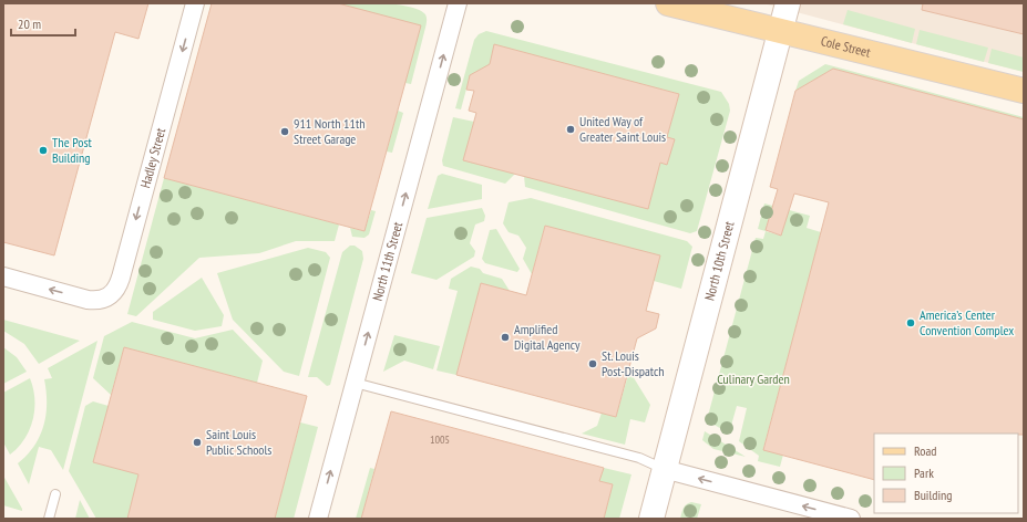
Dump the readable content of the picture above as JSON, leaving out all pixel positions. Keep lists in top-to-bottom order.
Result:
{
  "streets": {
    "main road": ["Cole Street"],
    "street": ["Hadley Street", "North 11th Street", "North 10th Street"]
  },
  "crossings": [
    ["Cole Street", "North 10th Street"]
  ],
  "one_way": ["Hadley Street", "North 11th Street"],
  "parks": ["Culinary Garden"],
  "places": [
    "United Way of Greater Saint Louis",
    "911 North 11th Street Garage",
    "The Post Building",
    "America’s Center Convention Complex",
    "Amplified Digital Agency",
    "St. Louis Post-Dispatch",
    "Saint Louis Public Schools"
  ],
  "house_numbers": ["1005"],
  "legend": ["Road", "Park", "Building"],
  "scale_bar": "20 m"
}
